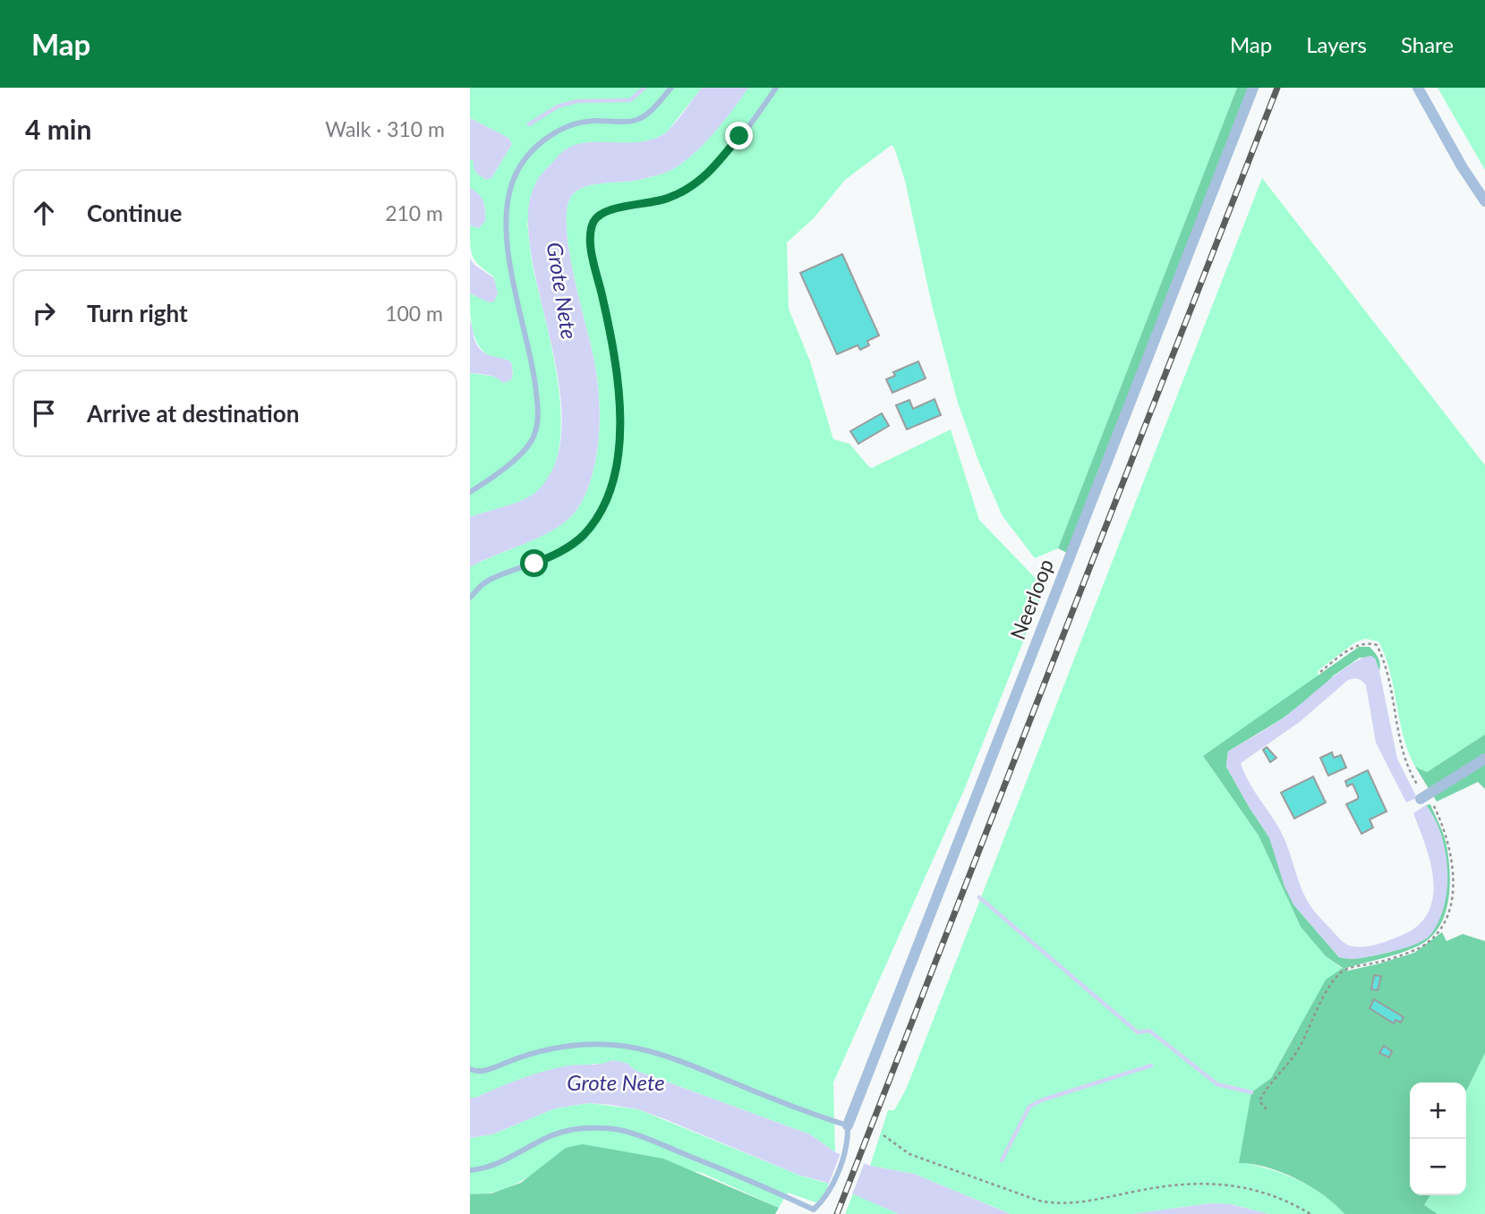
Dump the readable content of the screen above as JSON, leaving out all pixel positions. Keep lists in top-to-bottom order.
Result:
{
  "streets": {
    "street": ["Neerloop"]
  },
  "water": ["Grote Nete"],
  "page": {
    "header": "Map",
    "nav": ["Map", "Layers", "Share"],
    "heading": ["4 min", "Walk · 310 m"],
    "list": [
      ["Continue", "210 m"],
      ["Turn right", "100 m"],
      "Arrive at destination"
    ],
    "map_buttons": ["+", "−"]
  }
}
